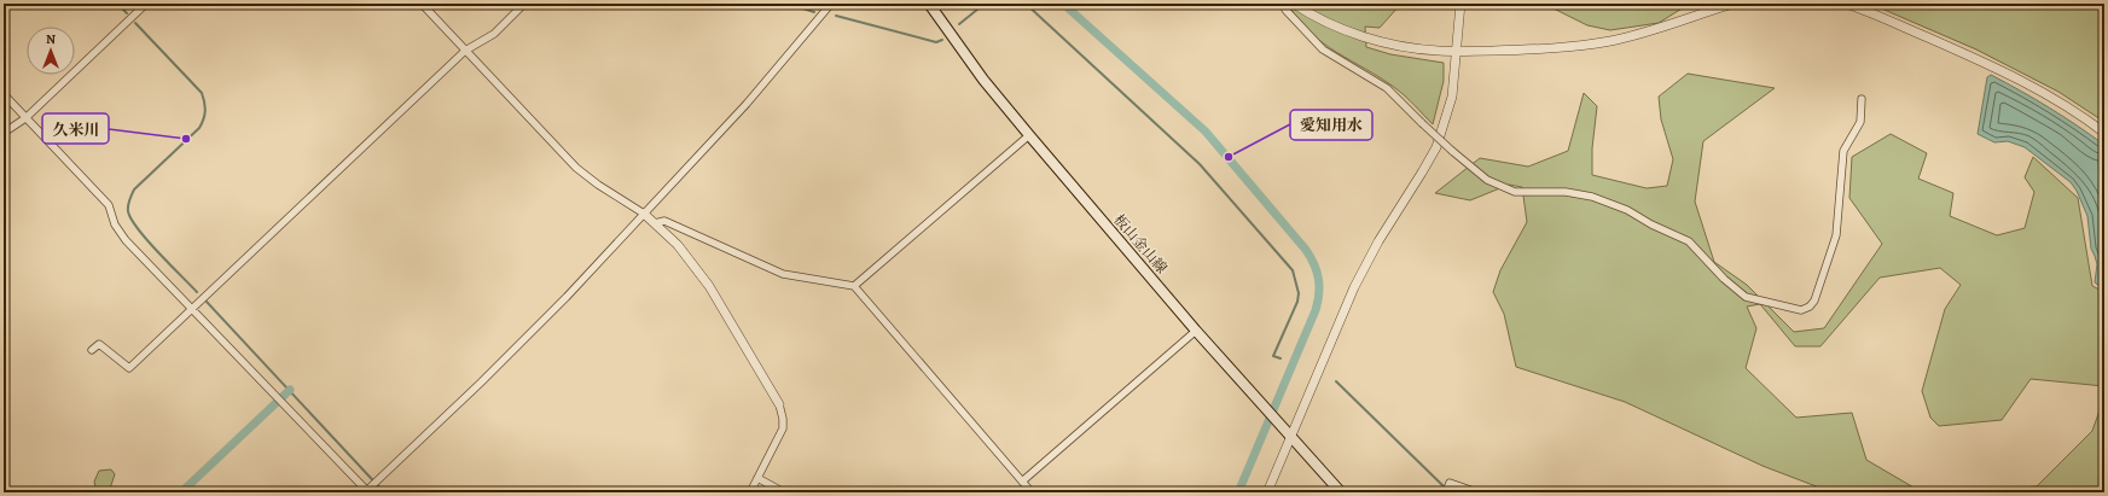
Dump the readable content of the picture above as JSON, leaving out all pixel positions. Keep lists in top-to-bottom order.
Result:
{
  "streets": {
    "main road": ["板山金山線"]
  },
  "places": ["久米川", "愛知用水"],
  "north": "top"
}
